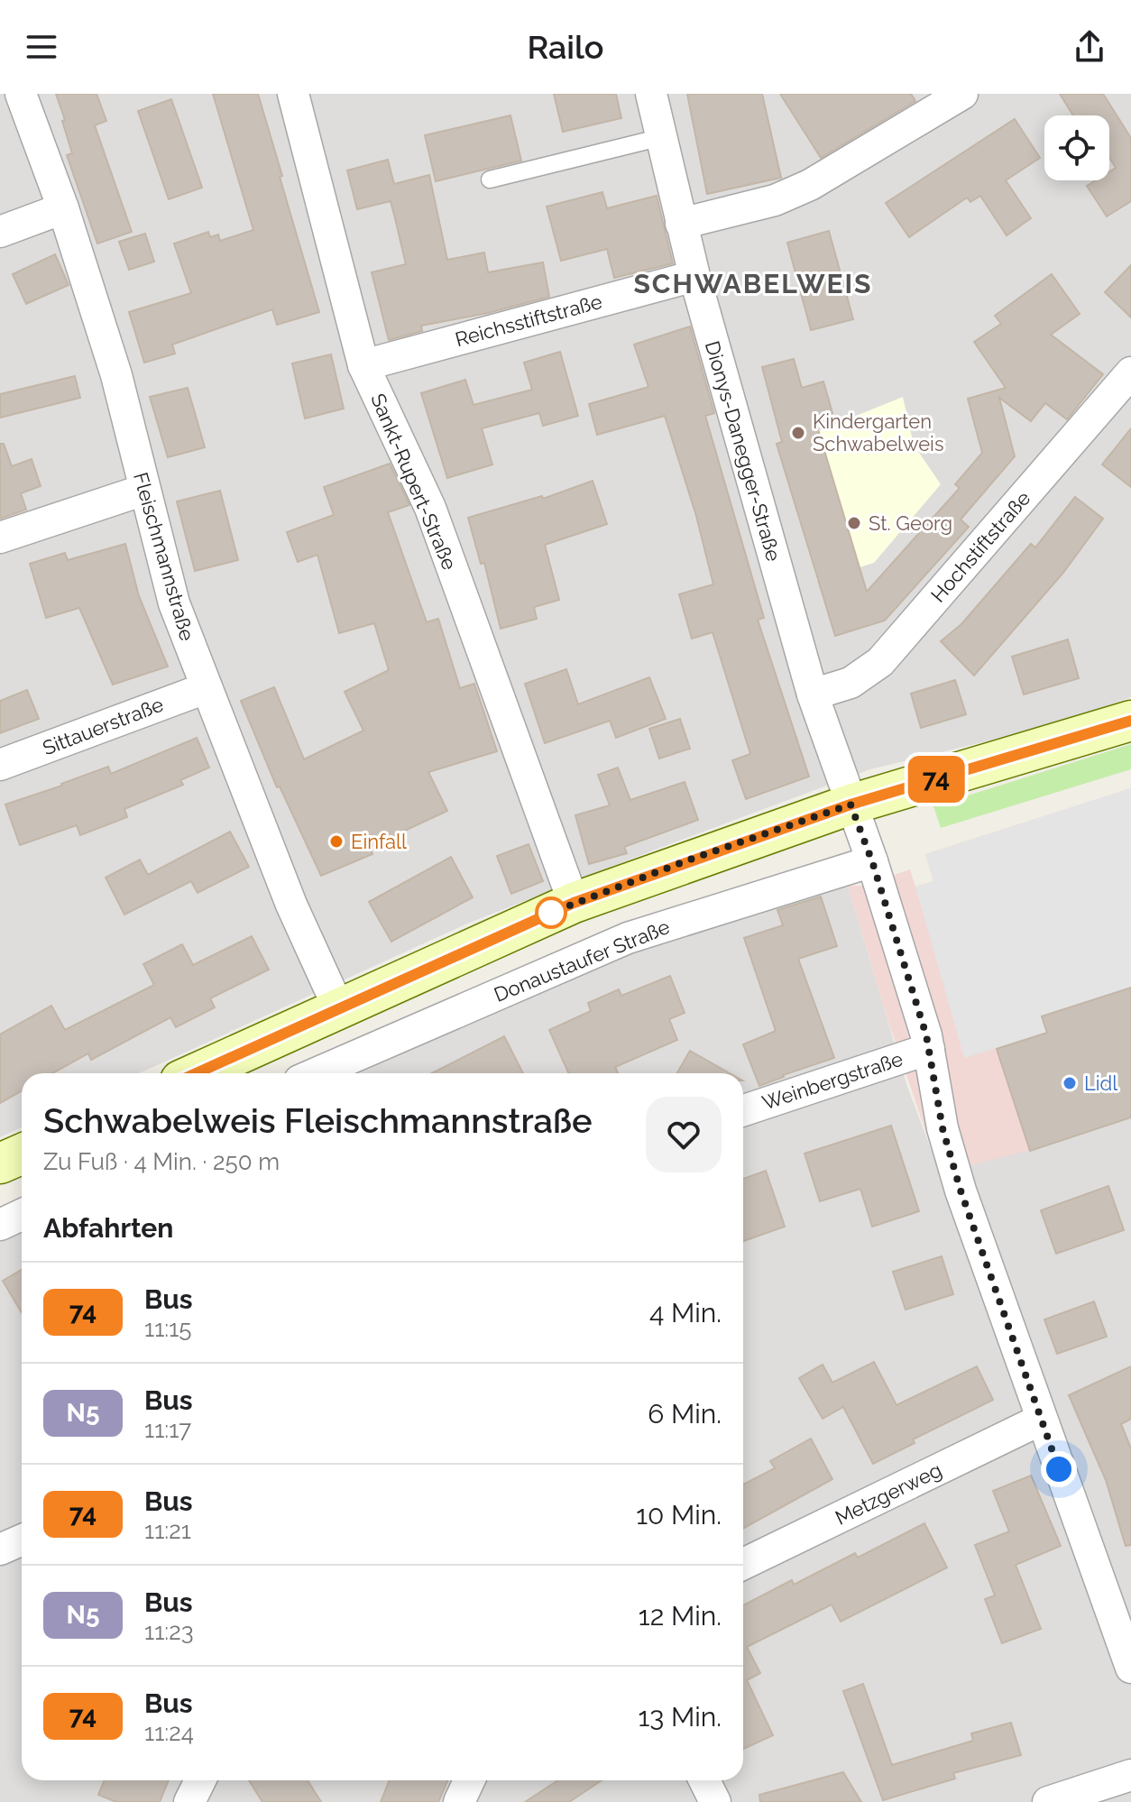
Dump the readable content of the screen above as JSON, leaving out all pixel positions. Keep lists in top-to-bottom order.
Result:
{
  "streets": {
    "street": [
      "Reichsstiftstraße",
      "Dionys-Danegger-Straße",
      "Sankt-Rupert-Straße",
      "Hochstiftstraße",
      "Fleischmannstraße",
      "Sittauerstraße",
      "Donaustaufer Straße",
      "Weinbergstraße",
      "Metzgerweg"
    ]
  },
  "crossings": [
    ["Reichsstiftstraße", "Dionys-Danegger-Straße"],
    ["Reichsstiftstraße", "Sankt-Rupert-Straße"],
    ["Dionys-Danegger-Straße", "Hochstiftstraße"],
    ["Fleischmannstraße", "Sittauerstraße"]
  ],
  "districts": ["SCHWABELWEIS"],
  "places": [
    "Kindergarten Schwabelweis",
    "St. Georg",
    "Einfall",
    "Lidl"
  ],
  "lines": ["bus line 74"],
  "page": {
    "header": "Railo",
    "on_map": "74",
    "heading": [
      ["Schwabelweis Fleischmannstraße", "Zu Fuß · 4 Min. · 250 m"],
      "Abfahrten"
    ],
    "list": [
      {
        "mark": "74",
        "name": "Bus",
        "note": "11:15",
        "value": "4 Min."
      },
      {
        "mark": "N5",
        "name": "Bus",
        "note": "11:17",
        "value": "6 Min."
      },
      {
        "mark": "74",
        "name": "Bus",
        "note": "11:21",
        "value": "10 Min."
      },
      {
        "mark": "N5",
        "name": "Bus",
        "note": "11:23",
        "value": "12 Min."
      },
      {
        "mark": "74",
        "name": "Bus",
        "note": "11:24",
        "value": "13 Min."
      }
    ]
  }
}
